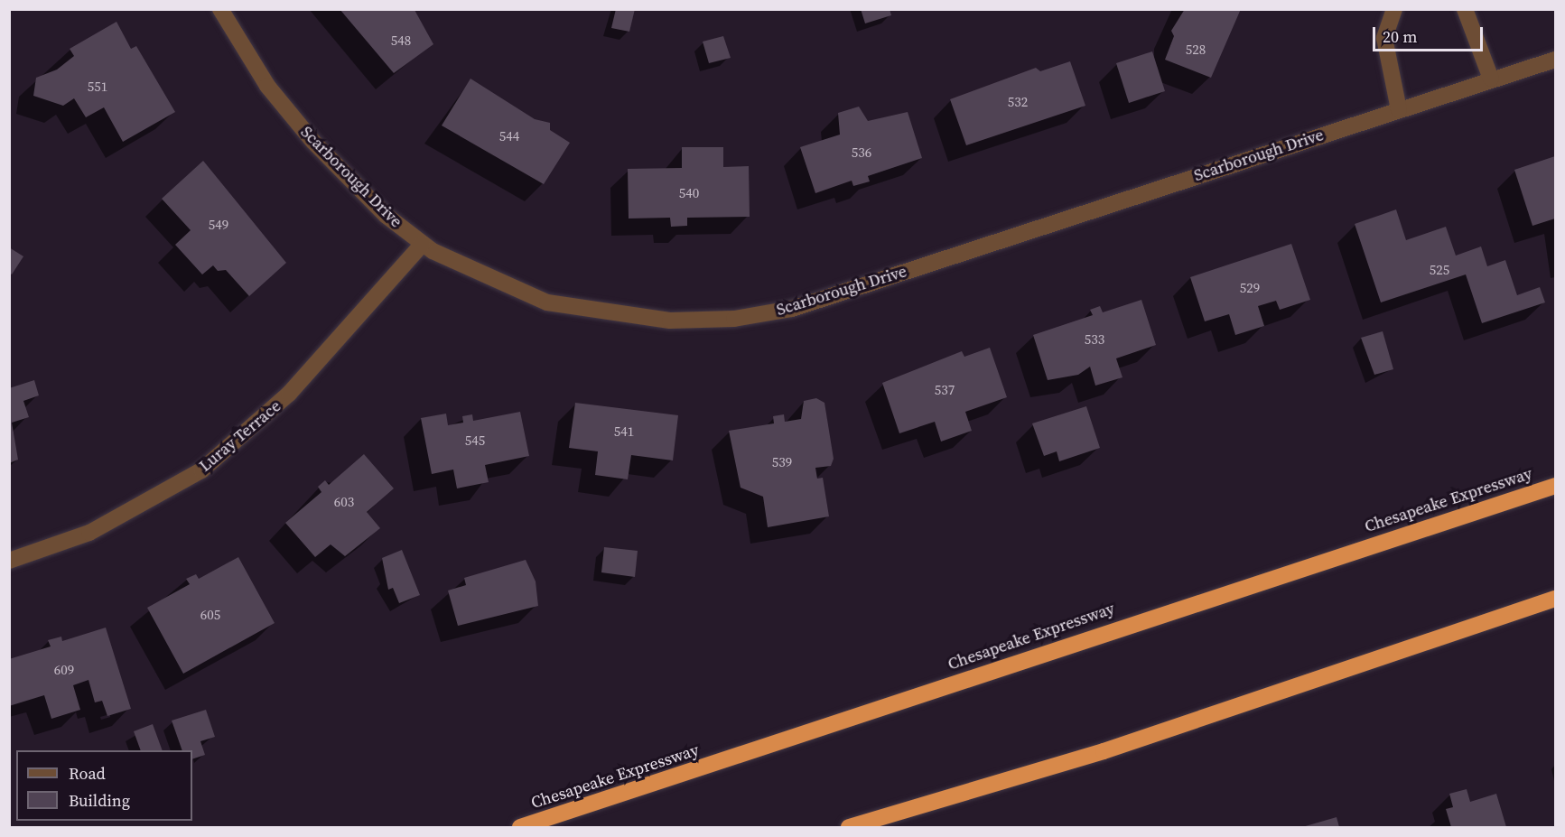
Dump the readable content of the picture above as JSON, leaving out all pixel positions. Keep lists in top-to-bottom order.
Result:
{
  "streets": {
    "highway": ["Chesapeake Expressway"],
    "street": ["Scarborough Drive", "Luray Terrace"]
  },
  "crossings": [
    ["Scarborough Drive", "Luray Terrace"]
  ],
  "house_numbers": [
    "548",
    "528",
    "551",
    "532",
    "544",
    "536",
    "540",
    "549",
    "525",
    "529",
    "533",
    "537",
    "541",
    "545",
    "539",
    "603",
    "605",
    "609"
  ],
  "legend": ["Road", "Building"],
  "scale_bar": "20 m"
}
